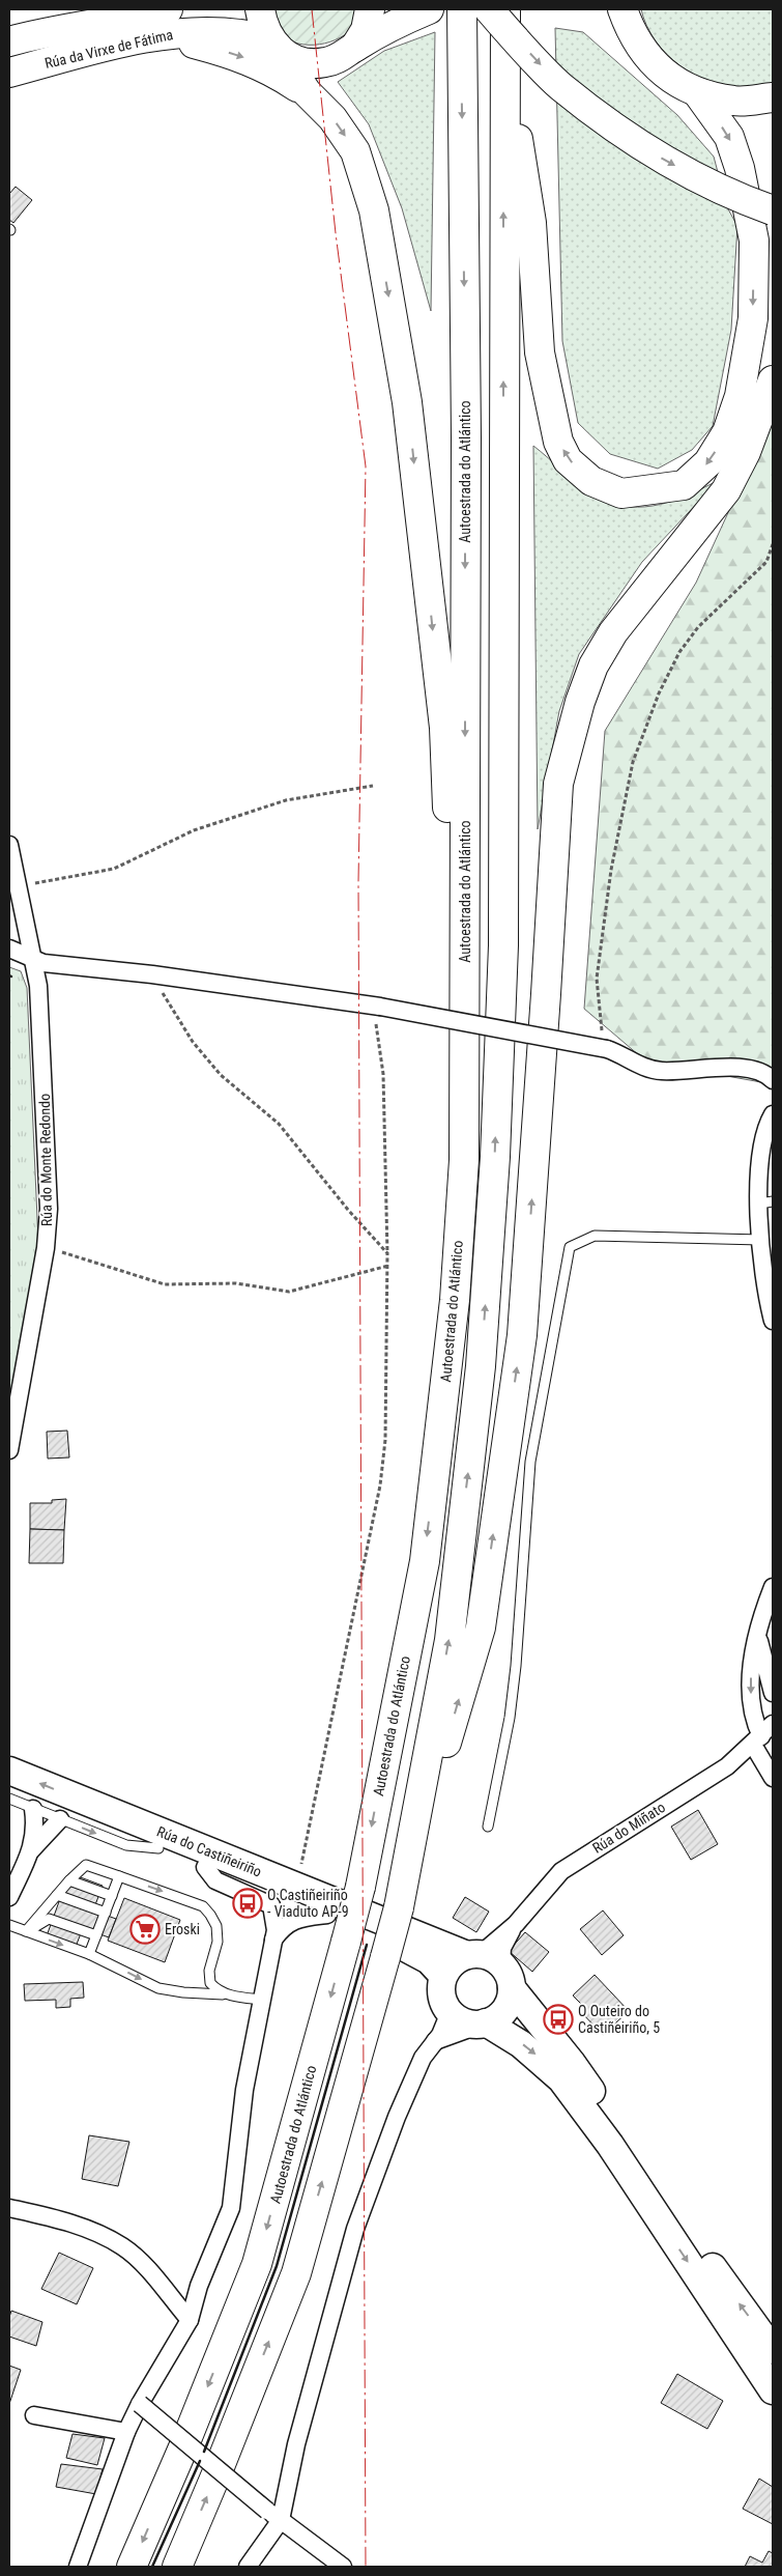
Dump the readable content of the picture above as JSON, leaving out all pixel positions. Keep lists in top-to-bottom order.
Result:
{
  "streets": {
    "highway": ["Rúa da Virxe de Fátima", "Autoestrada do Atlántico"],
    "main road": ["Rúa do Castiñeiriño"],
    "street": ["Rúa do Monte Redondo", "Rúa do Miñato"]
  },
  "crossings": [
    ["Rúa do Miñato", "Rúa do Castiñeiriño"]
  ],
  "places": {
    "bus stop": ["O Castiñeiriño - Viaduto AP-9", "O Outeiro do Castiñeiriño, 5"],
    "supermarket": ["Eroski"]
  }
}
